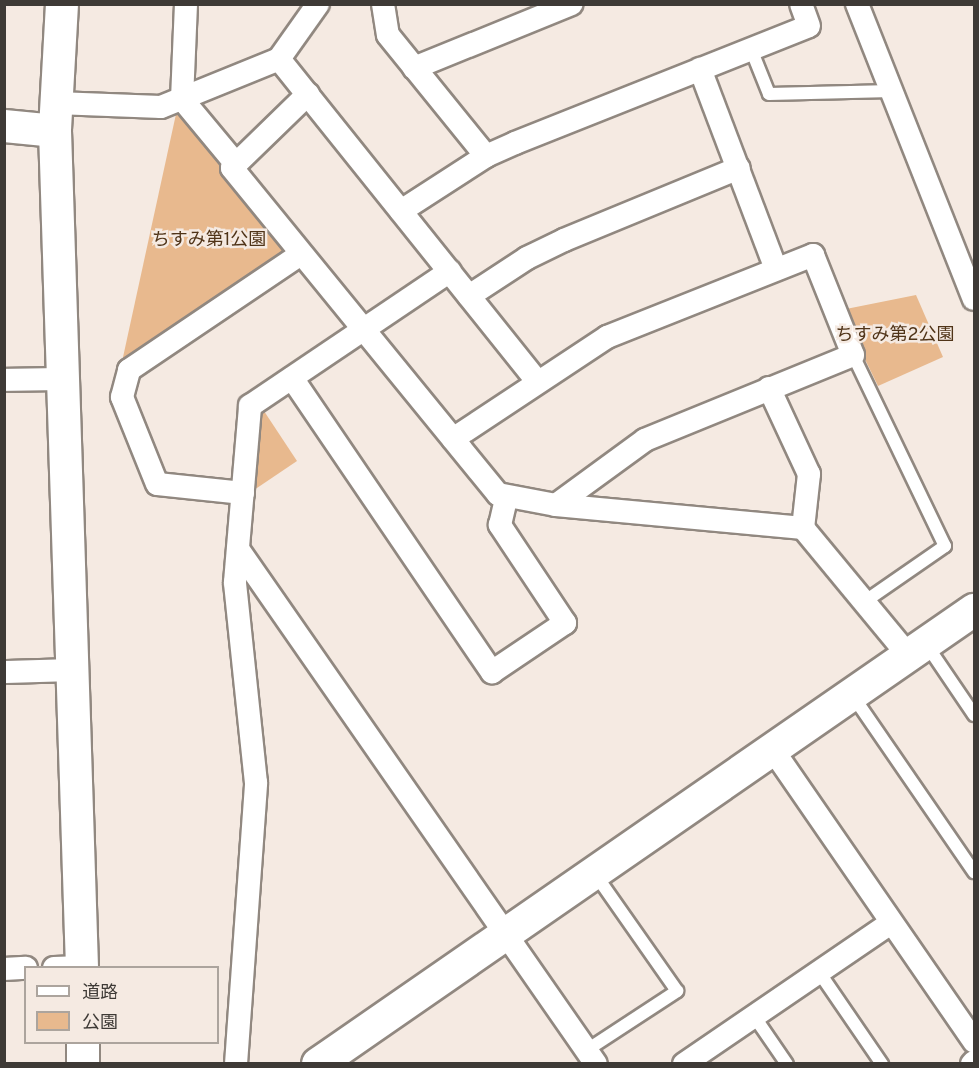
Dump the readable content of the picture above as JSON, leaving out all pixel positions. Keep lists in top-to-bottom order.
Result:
{
  "parks": ["ちすみ第1公園", "ちすみ第2公園"],
  "legend": ["道路", "公園"]
}
